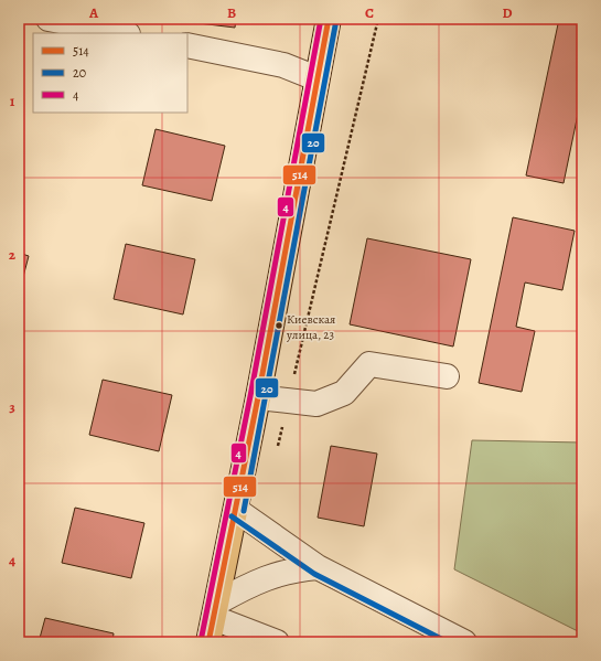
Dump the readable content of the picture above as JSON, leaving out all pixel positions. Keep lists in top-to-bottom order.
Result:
{
  "places": ["Киевская улица, 23"],
  "lines": ["transit line 514", "transit line 4", "transit line 20"],
  "legend": ["514", "20", "4"],
  "grid": {
    "columns": [
      "A",
      "B",
      "C",
      "D"
    ],
    "rows": [
      "1",
      "2",
      "3",
      "4"
    ]
  }
}
